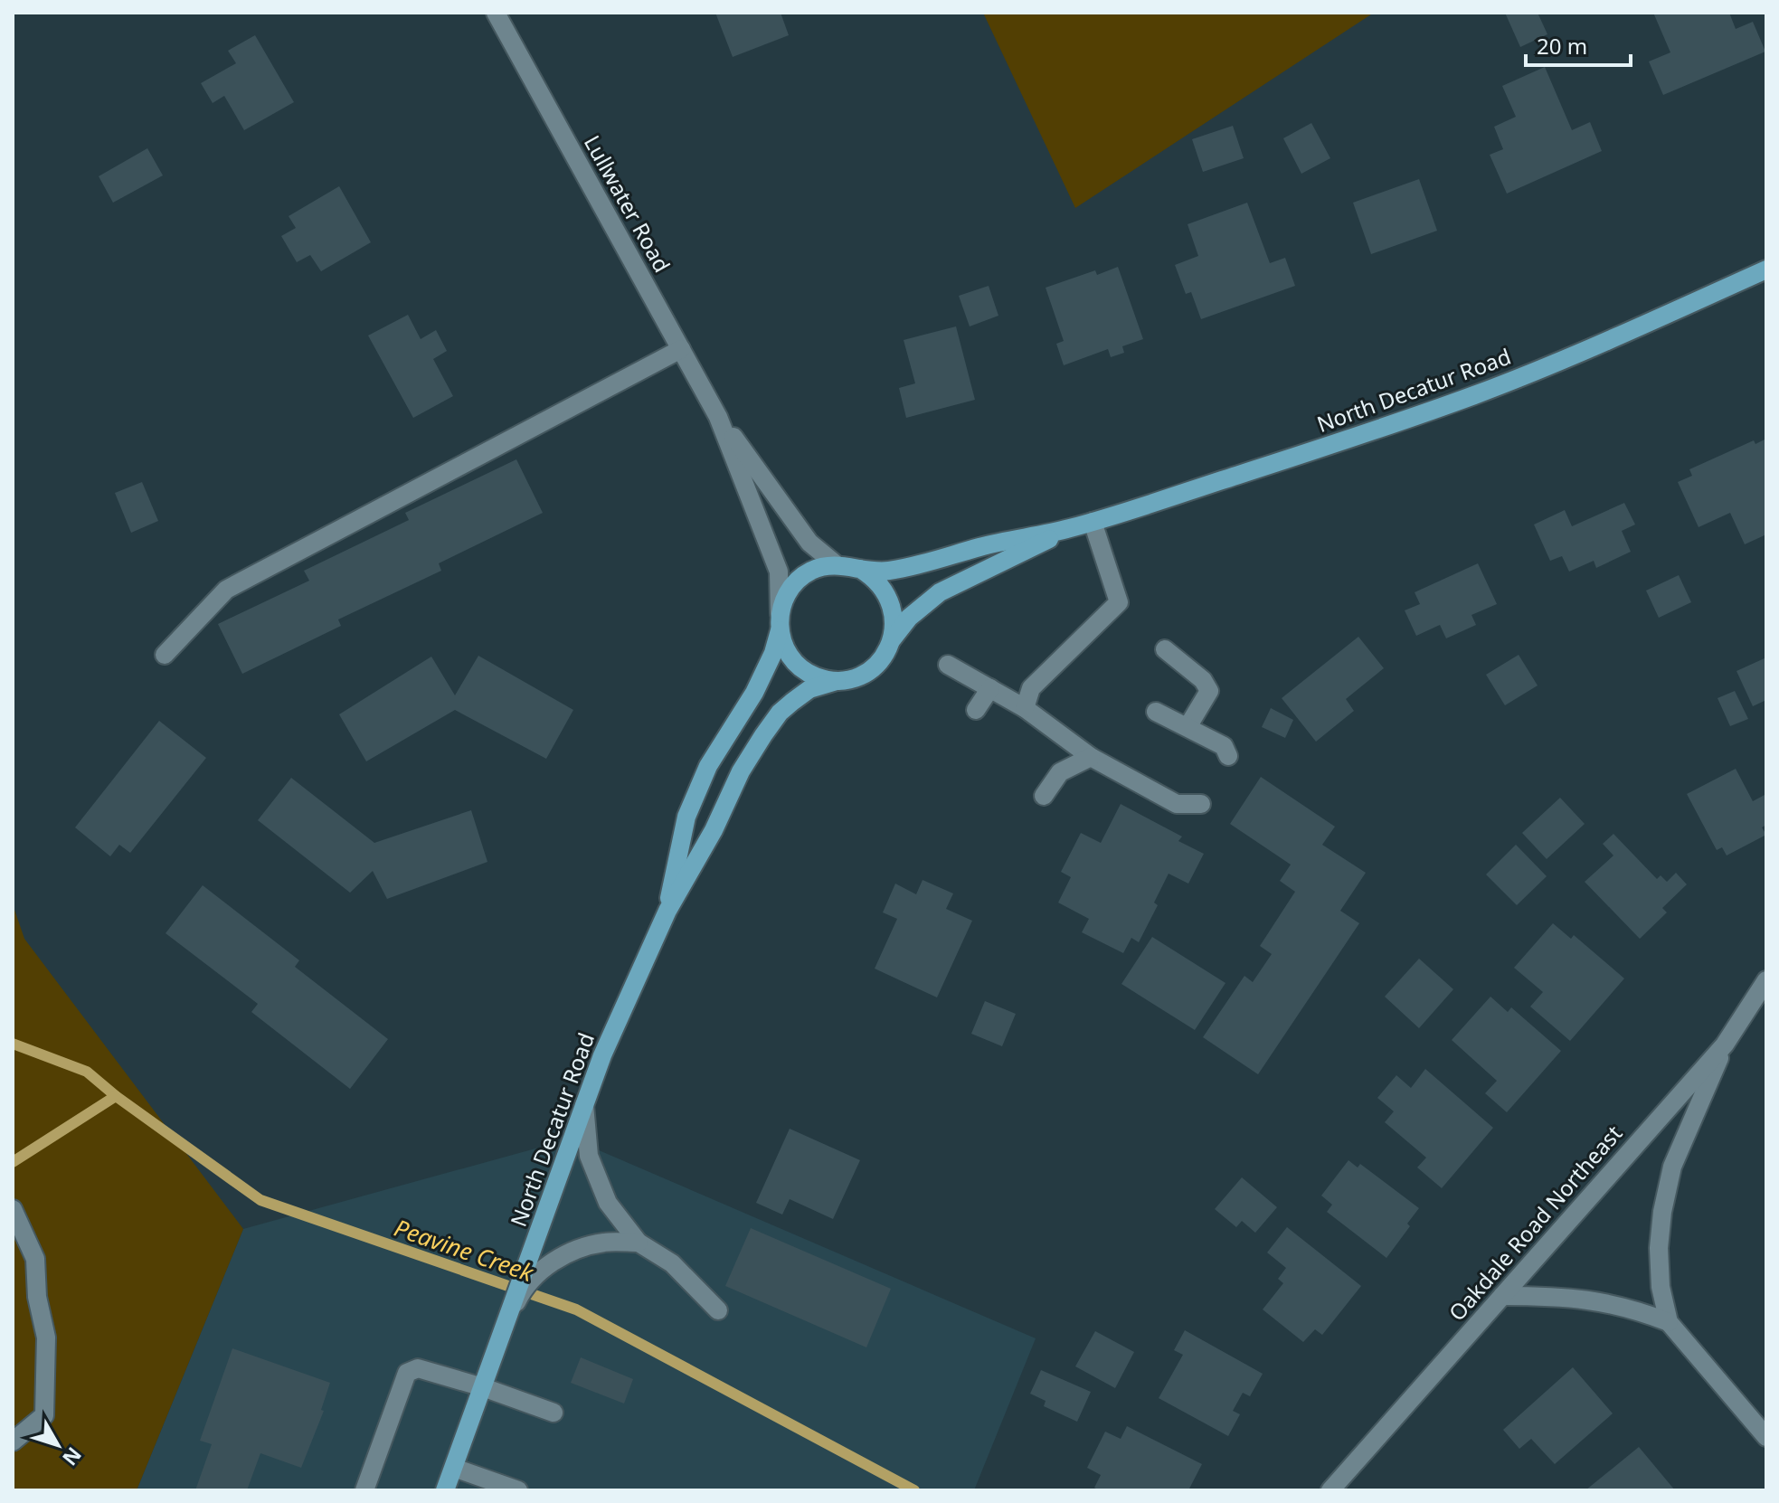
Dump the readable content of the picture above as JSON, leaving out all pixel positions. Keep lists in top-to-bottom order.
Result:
{
  "streets": {
    "main road": ["North Decatur Road"],
    "street": ["Lullwater Road", "Oakdale Road Northeast"]
  },
  "crossings": [
    ["Lullwater Road", "North Decatur Road"]
  ],
  "water": ["Peavine Creek"],
  "scale_bar": "20 m",
  "north": "bottom right"
}
